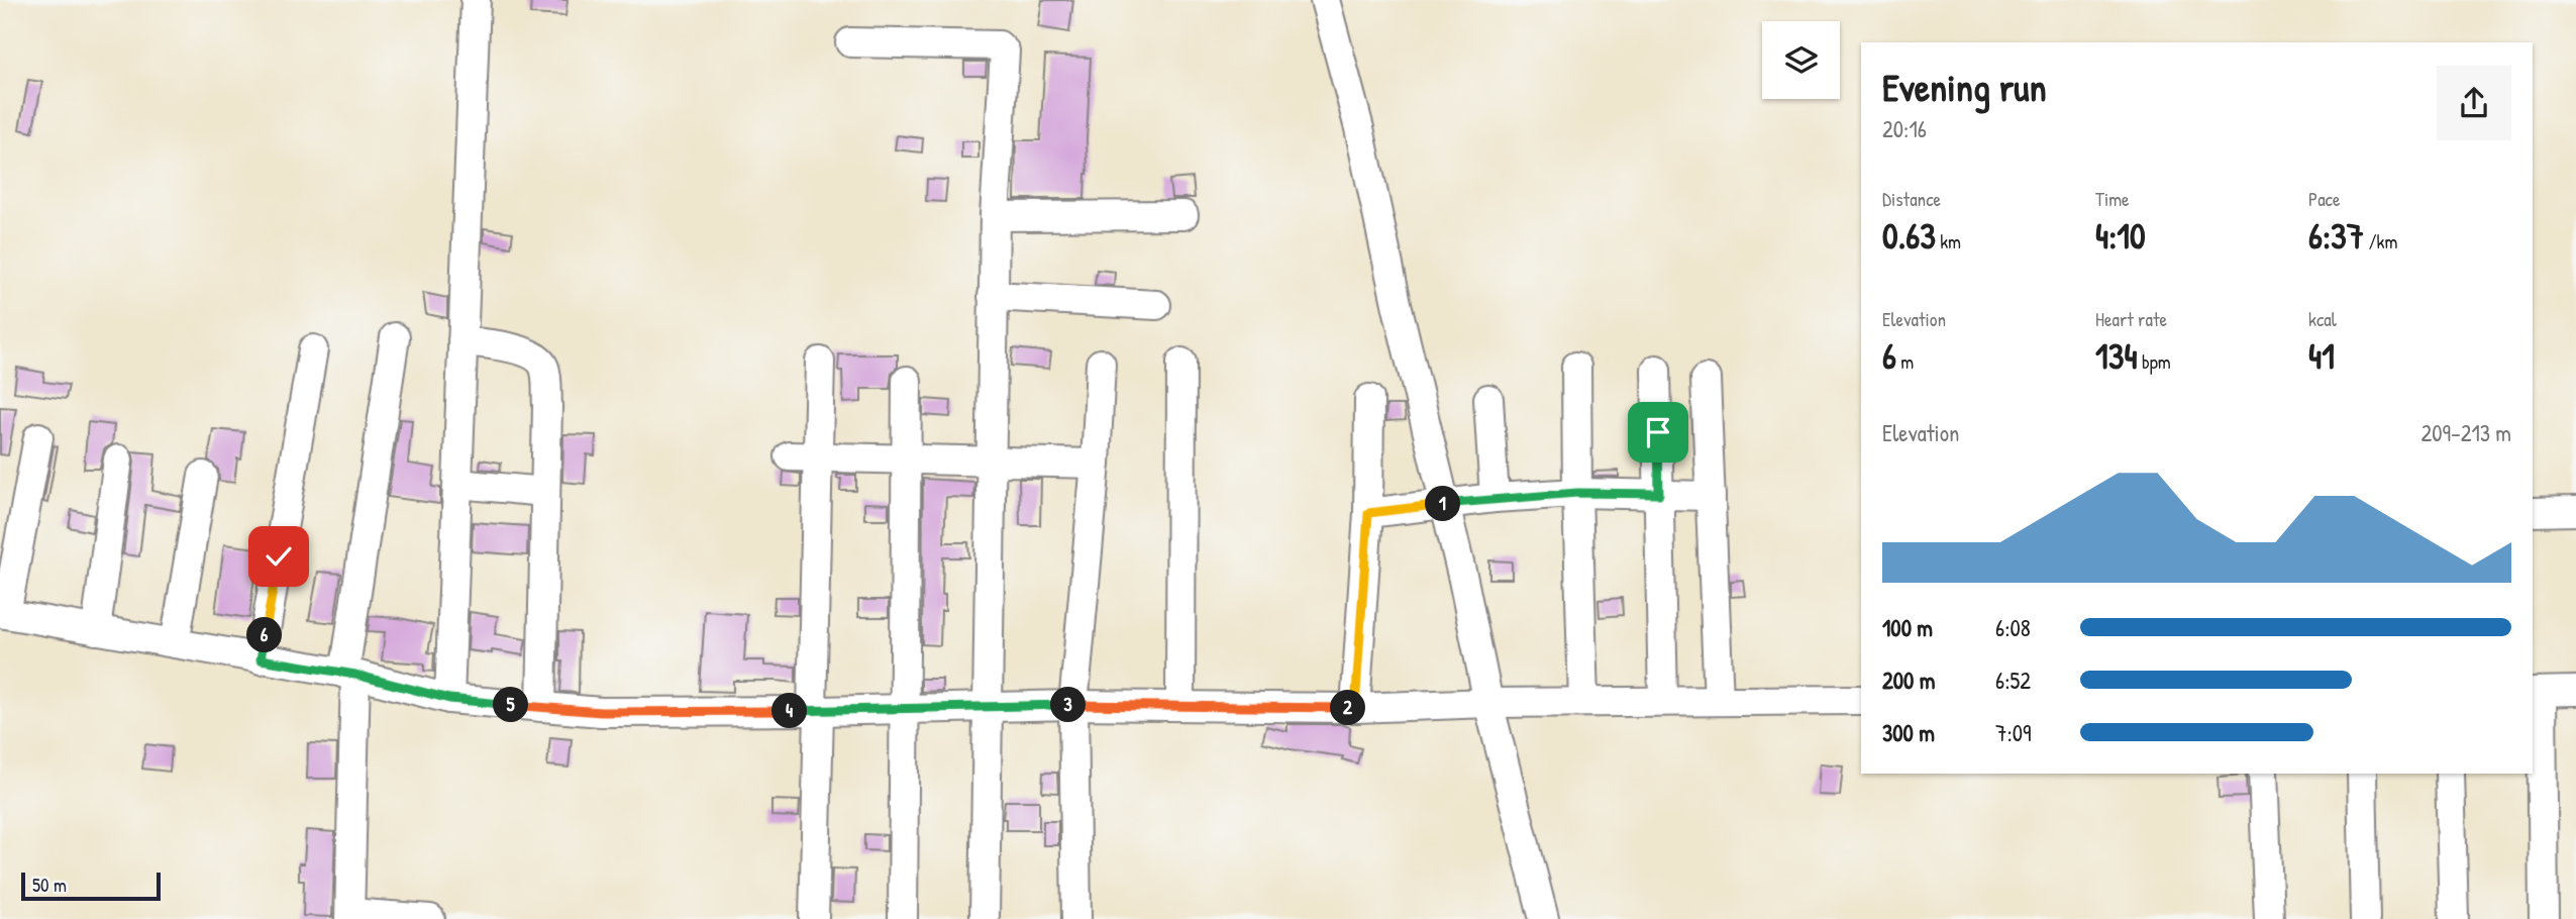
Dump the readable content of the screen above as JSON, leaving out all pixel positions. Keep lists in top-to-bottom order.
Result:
{
  "scale_bar": "50 m",
  "page": {
    "heading": ["Evening run", "20:16"],
    "stats": [
      ["Distance", "0.63 km"],
      ["Time", "4:10"],
      ["Pace", "6:37 /km"],
      ["Elevation", "6 m"],
      ["Heart rate", "134 bpm"],
      ["kcal", "41"]
    ],
    "chart": ["Elevation", "209–213 m"],
    "pins": [
      "1",
      "6",
      "3",
      "5",
      "2",
      "4"
    ],
    "list": [
      {
        "name": "100 m",
        "note": "6:08"
      },
      {
        "name": "200 m",
        "note": "6:52"
      },
      {
        "name": "300 m",
        "note": "7:09"
      }
    ],
    "scale": "50 m"
  }
}
